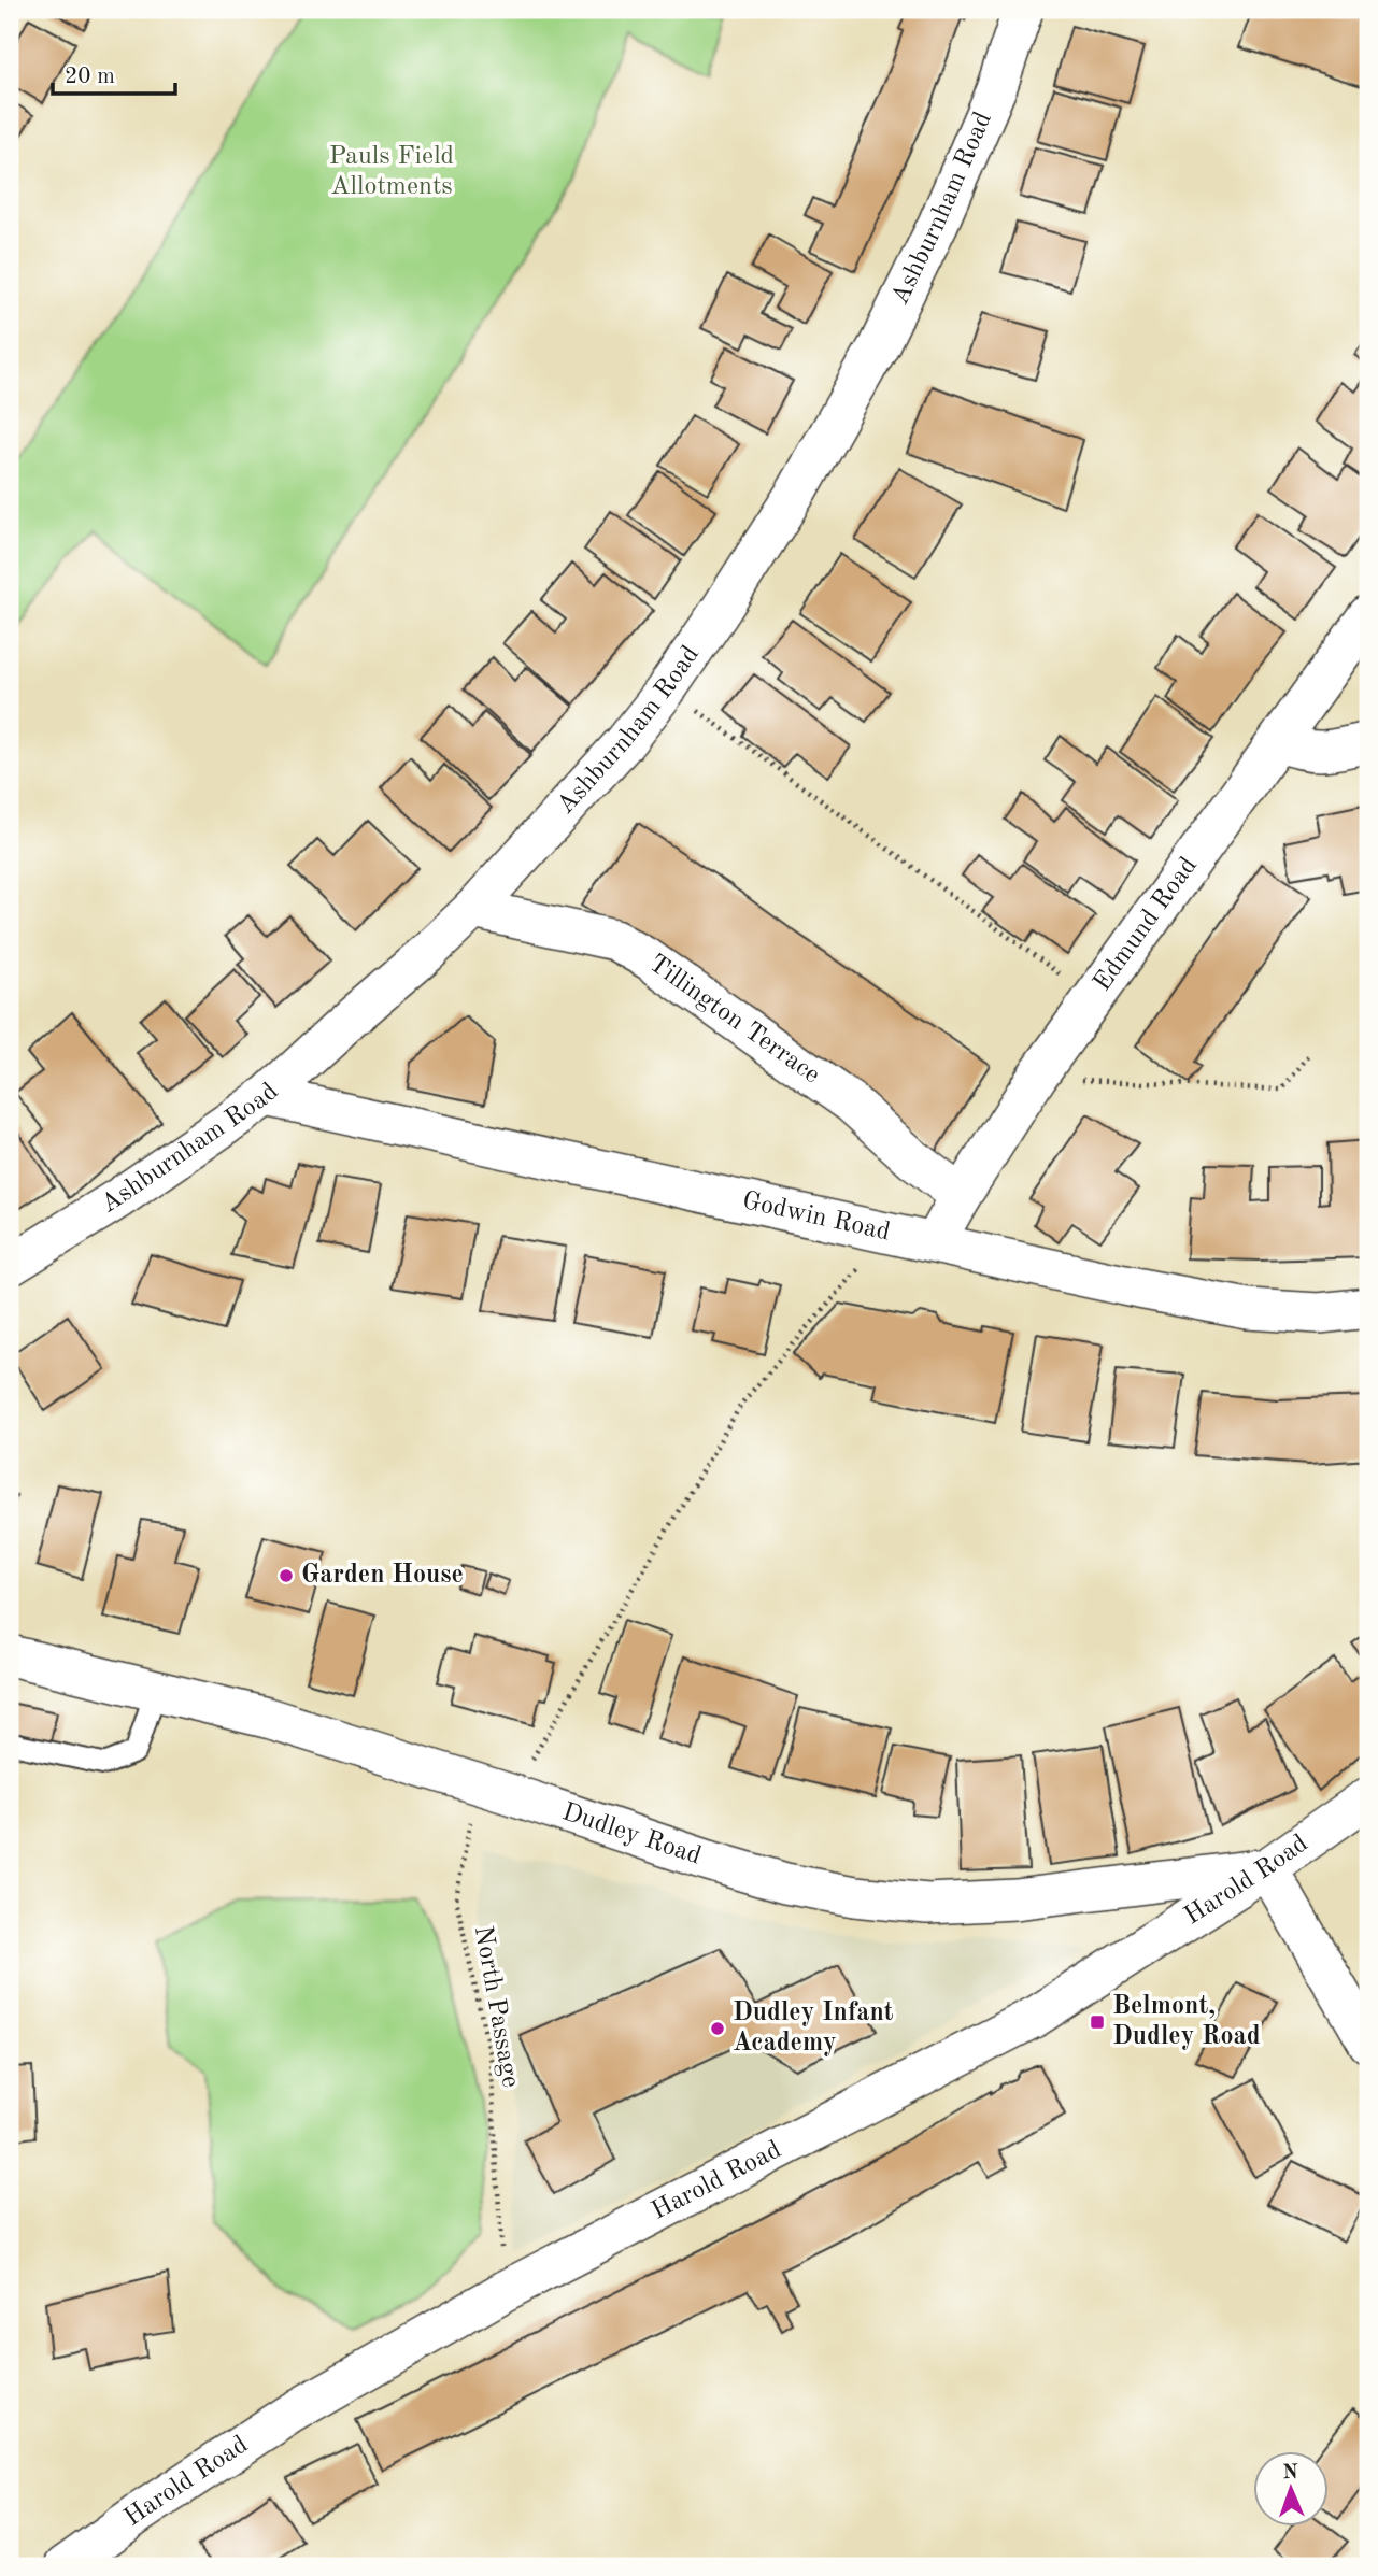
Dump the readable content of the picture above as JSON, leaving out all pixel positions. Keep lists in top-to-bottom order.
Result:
{
  "streets": {
    "street": [
      "Ashburnham Road",
      "Edmund Road",
      "Tillington Terrace",
      "Godwin Road",
      "Dudley Road",
      "Harold Road"
    ],
    "path": ["North Passage"]
  },
  "crossings": [
    ["Ashburnham Road", "Tillington Terrace"],
    ["Ashburnham Road", "Godwin Road"],
    ["Edmund Road", "Tillington Terrace"],
    ["Edmund Road", "Godwin Road"],
    ["Dudley Road", "Harold Road"],
    ["Harold Road", "North Passage"]
  ],
  "parks": ["Pauls Field Allotments"],
  "places": {
    "other": ["Garden House", "Dudley Infant Academy"],
    "transit": ["Belmont, Dudley Road"]
  },
  "scale_bar": "20 m",
  "north": "top"
}
